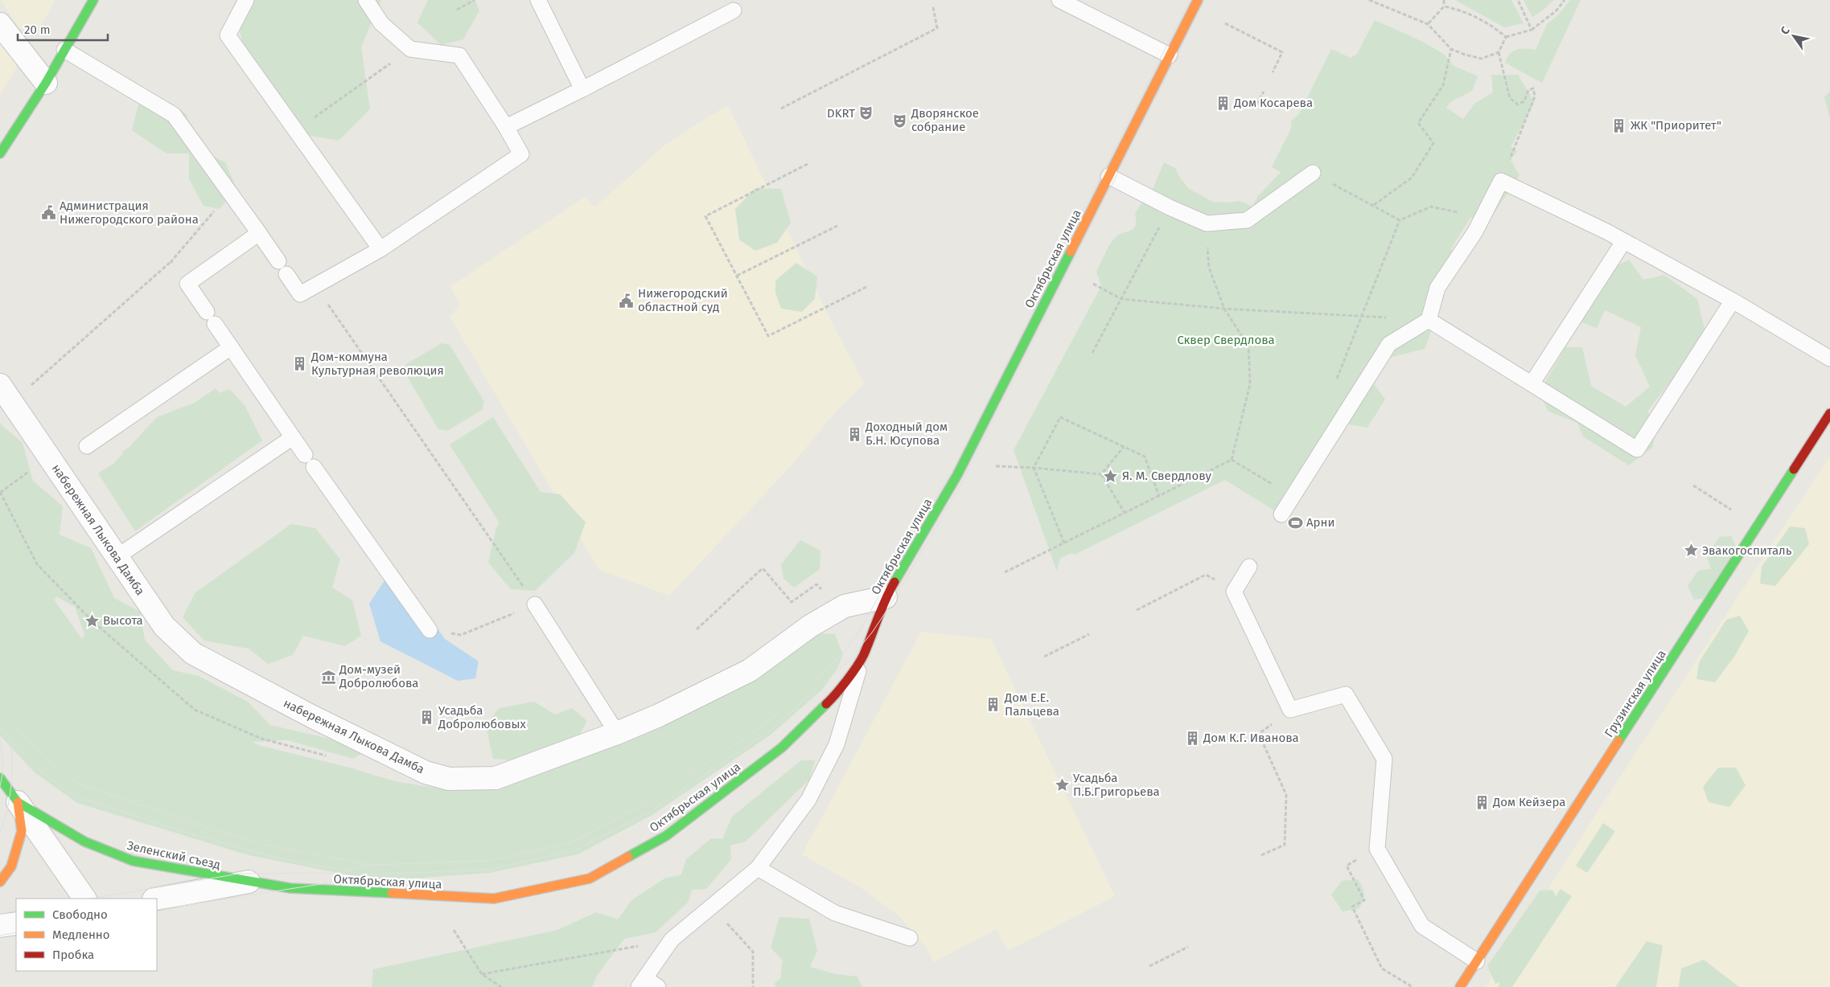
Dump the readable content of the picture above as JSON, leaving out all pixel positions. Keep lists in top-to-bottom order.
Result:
{
  "streets": {
    "street": [
      "Октябрьская улица",
      "набережная Лыкова Дамба",
      "Грузинская улица",
      "Зеленский съезд"
    ]
  },
  "crossings": [
    ["Октябрьская улица", "набережная Лыкова Дамба"],
    ["Октябрьская улица", "Зеленский съезд"]
  ],
  "parks": ["Сквер Свердлова"],
  "places": {
    "building": [
      "Дом Косарева",
      "ЖК \"Приоритет\"",
      "Дом-коммуна Культурная революция",
      "Доходный дом Б.Н. Юсупова",
      "Дом Е.Е. Пальцева",
      "Усадьба Добролюбовых",
      "Дом К.Г. Иванова",
      "Дом Кейзера"
    ],
    "theatre": ["DKRT", "Дворянское собрание"],
    "public building": ["Администрация Нижегородского района", "Нижегородский областной суд"],
    "place": [
      "Я. М. Свердлову",
      "Эвакогоспиталь",
      "Высота",
      "Усадьба П.Б.Григорьева"
    ],
    "sports": ["Арни"],
    "museum": ["Дом-музей Добролюбова"]
  },
  "legend": ["Свободно", "Медленно", "Пробка"],
  "scale_bar": "20 m",
  "north": "top left"
}
